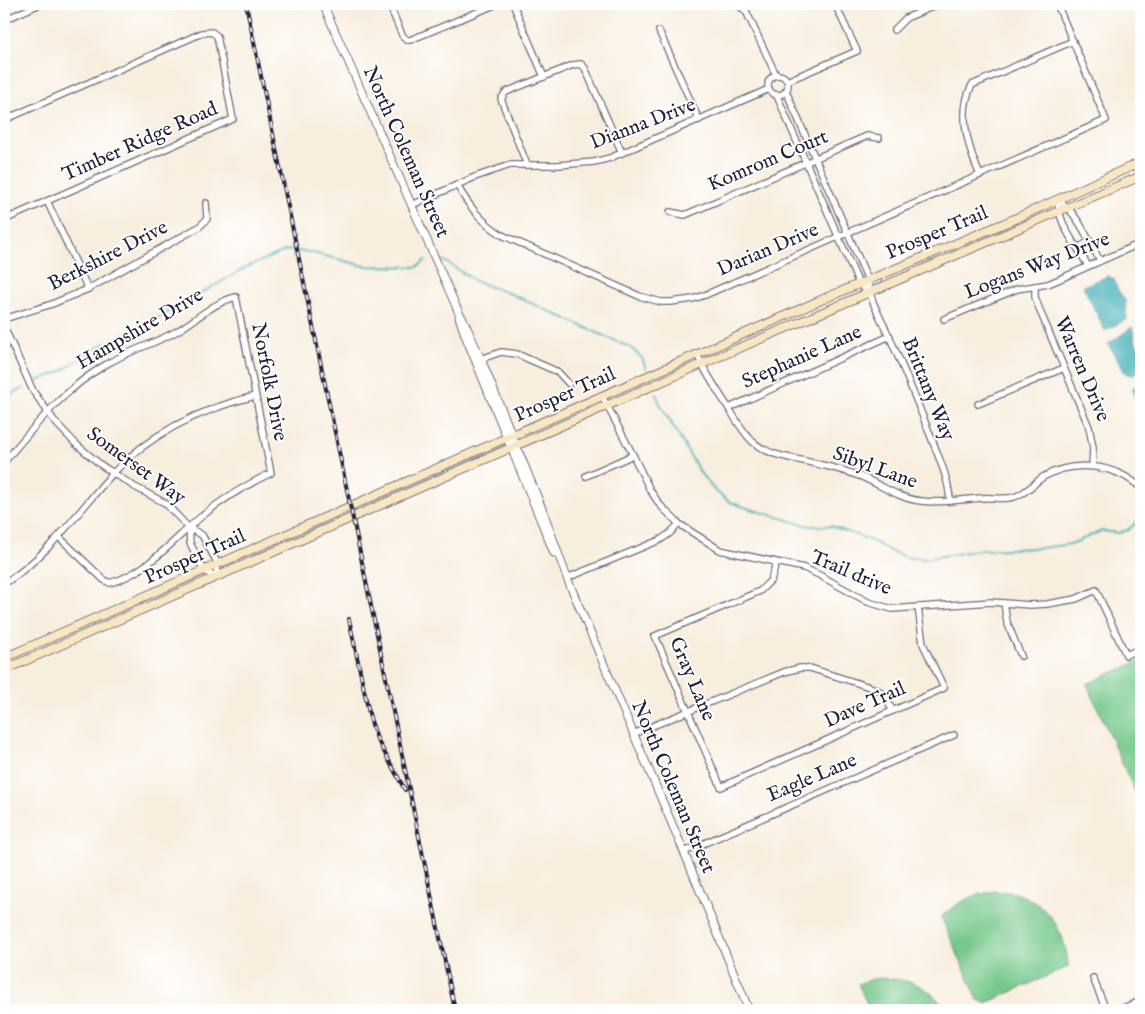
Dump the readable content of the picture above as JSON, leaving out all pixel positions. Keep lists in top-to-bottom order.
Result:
{
  "streets": {
    "main road": ["Prosper Trail"],
    "street": [
      "Dianna Drive",
      "Timber Ridge Road",
      "North Coleman Street",
      "Komrom Court",
      "Darian Drive",
      "Berkshire Drive",
      "Logans Way Drive",
      "Hampshire Drive",
      "Stephanie Lane",
      "Warren Drive",
      "Norfolk Drive",
      "Brittany Way",
      "Somerset Way",
      "Sibyl Lane",
      "Trail drive",
      "Gray Lane",
      "Dave Trail",
      "Eagle Lane"
    ]
  },
  "crossings": [
    ["Dianna Drive", "North Coleman Street"],
    ["Dianna Drive", "Darian Drive"],
    ["Dianna Drive", "Brittany Way"],
    ["North Coleman Street", "Prosper Trail"],
    ["North Coleman Street", "Eagle Lane"],
    ["Komrom Court", "Brittany Way"],
    ["Prosper Trail", "Brittany Way"],
    ["Prosper Trail", "Somerset Way"],
    ["Prosper Trail", "Sibyl Lane"],
    ["Prosper Trail", "Trail drive"],
    ["Darian Drive", "Brittany Way"],
    ["Logans Way Drive", "Warren Drive"],
    ["Hampshire Drive", "Norfolk Drive"],
    ["Hampshire Drive", "Somerset Way"],
    ["Stephanie Lane", "Brittany Way"],
    ["Stephanie Lane", "Sibyl Lane"],
    ["Warren Drive", "Sibyl Lane"],
    ["Norfolk Drive", "Somerset Way"],
    ["Brittany Way", "Sibyl Lane"],
    ["Trail drive", "Gray Lane"],
    ["Trail drive", "Dave Trail"],
    ["Gray Lane", "Dave Trail"]
  ]
}
